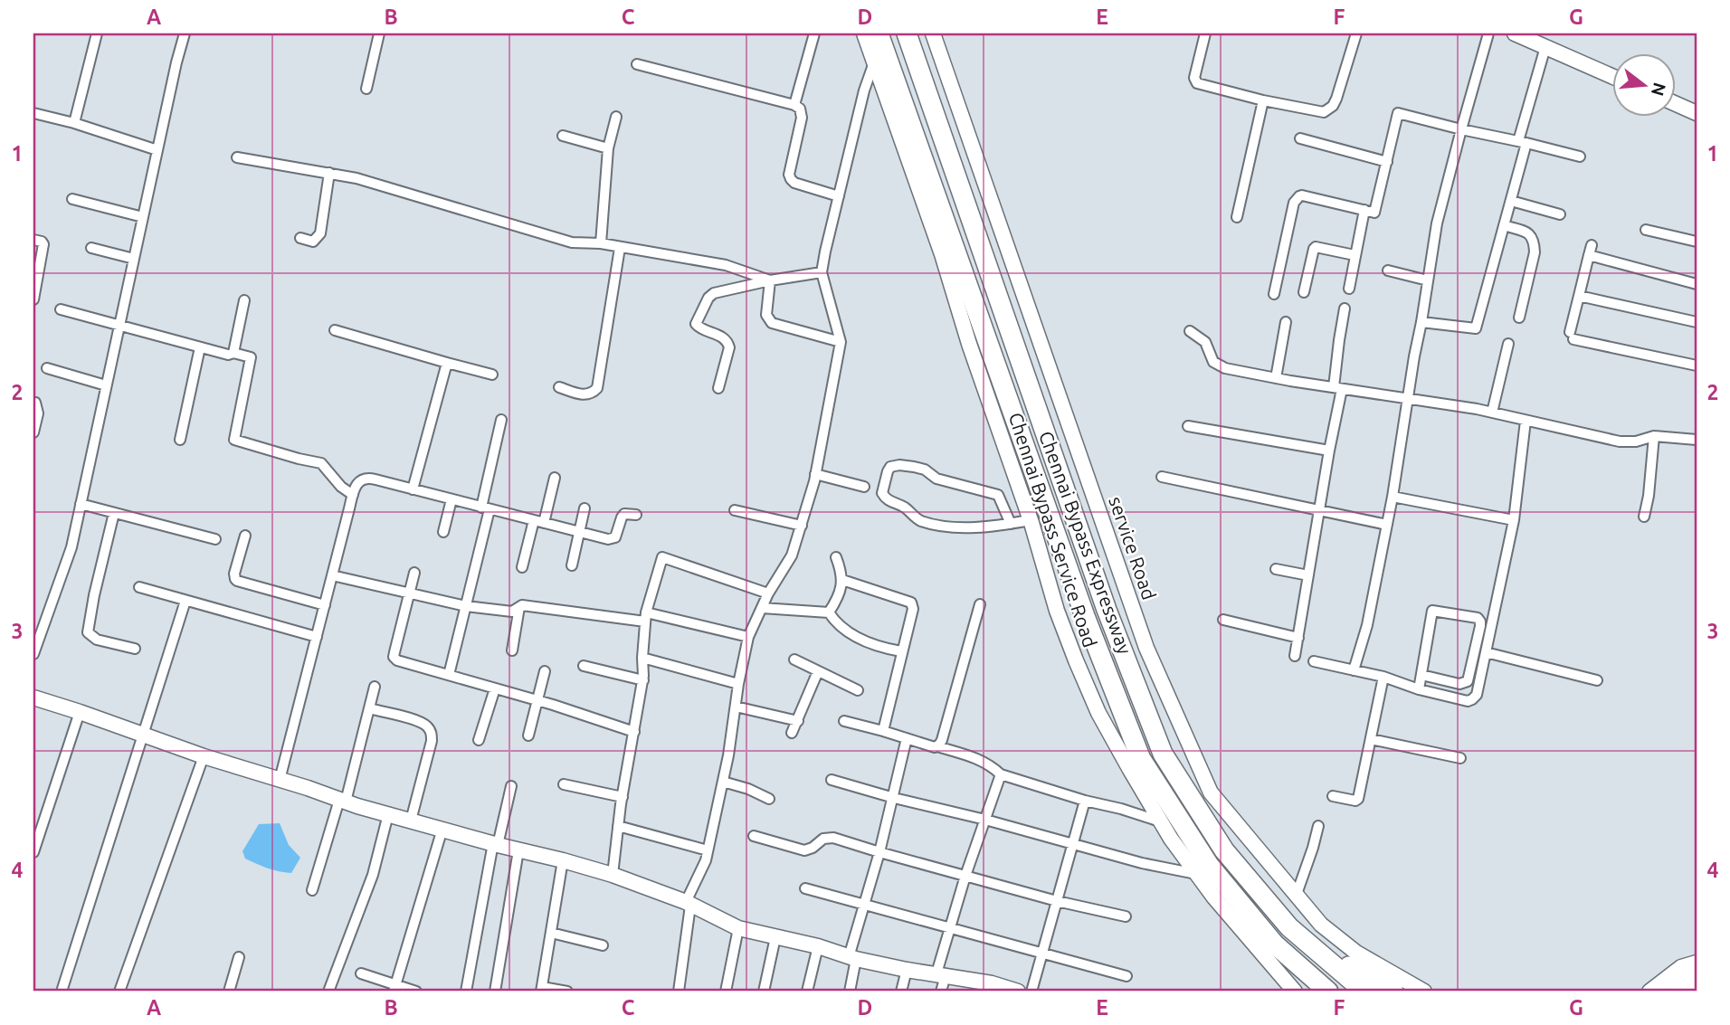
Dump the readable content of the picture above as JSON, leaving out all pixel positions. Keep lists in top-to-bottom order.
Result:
{
  "streets": {
    "highway": ["Chennai Bypass Expressway"],
    "street": ["Chennai Bypass Service Road", "service Road"]
  },
  "north": "right",
  "grid": {
    "columns": [
      "A",
      "B",
      "C",
      "D",
      "E",
      "F",
      "G"
    ],
    "rows": [
      "1",
      "2",
      "3",
      "4"
    ]
  }
}
